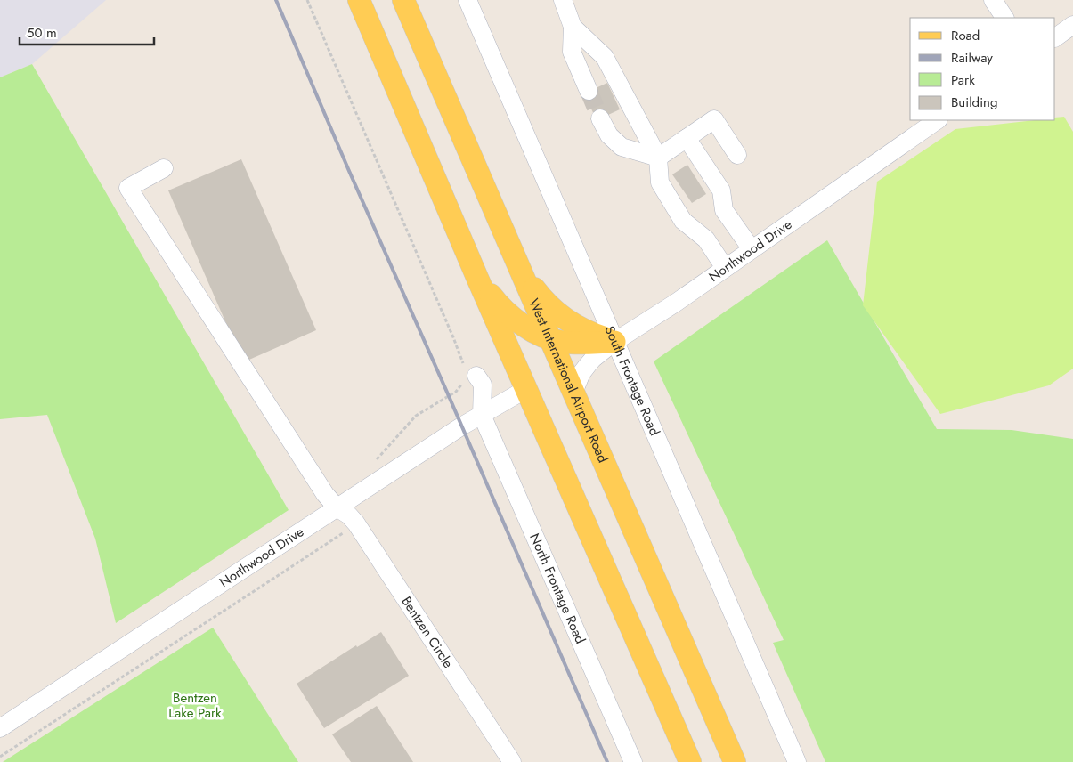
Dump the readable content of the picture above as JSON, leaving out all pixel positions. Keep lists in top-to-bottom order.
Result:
{
  "streets": {
    "main road": ["West International Airport Road"],
    "street": [
      "Northwood Drive",
      "South Frontage Road",
      "North Frontage Road",
      "Bentzen Circle"
    ]
  },
  "crossings": [
    ["Northwood Drive", "West International Airport Road"],
    ["Northwood Drive", "South Frontage Road"],
    ["Northwood Drive", "North Frontage Road"],
    ["Northwood Drive", "Bentzen Circle"]
  ],
  "parks": ["Bentzen Lake Park"],
  "legend": [
    "Road",
    "Railway",
    "Park",
    "Building"
  ],
  "scale_bar": "50 m"
}
